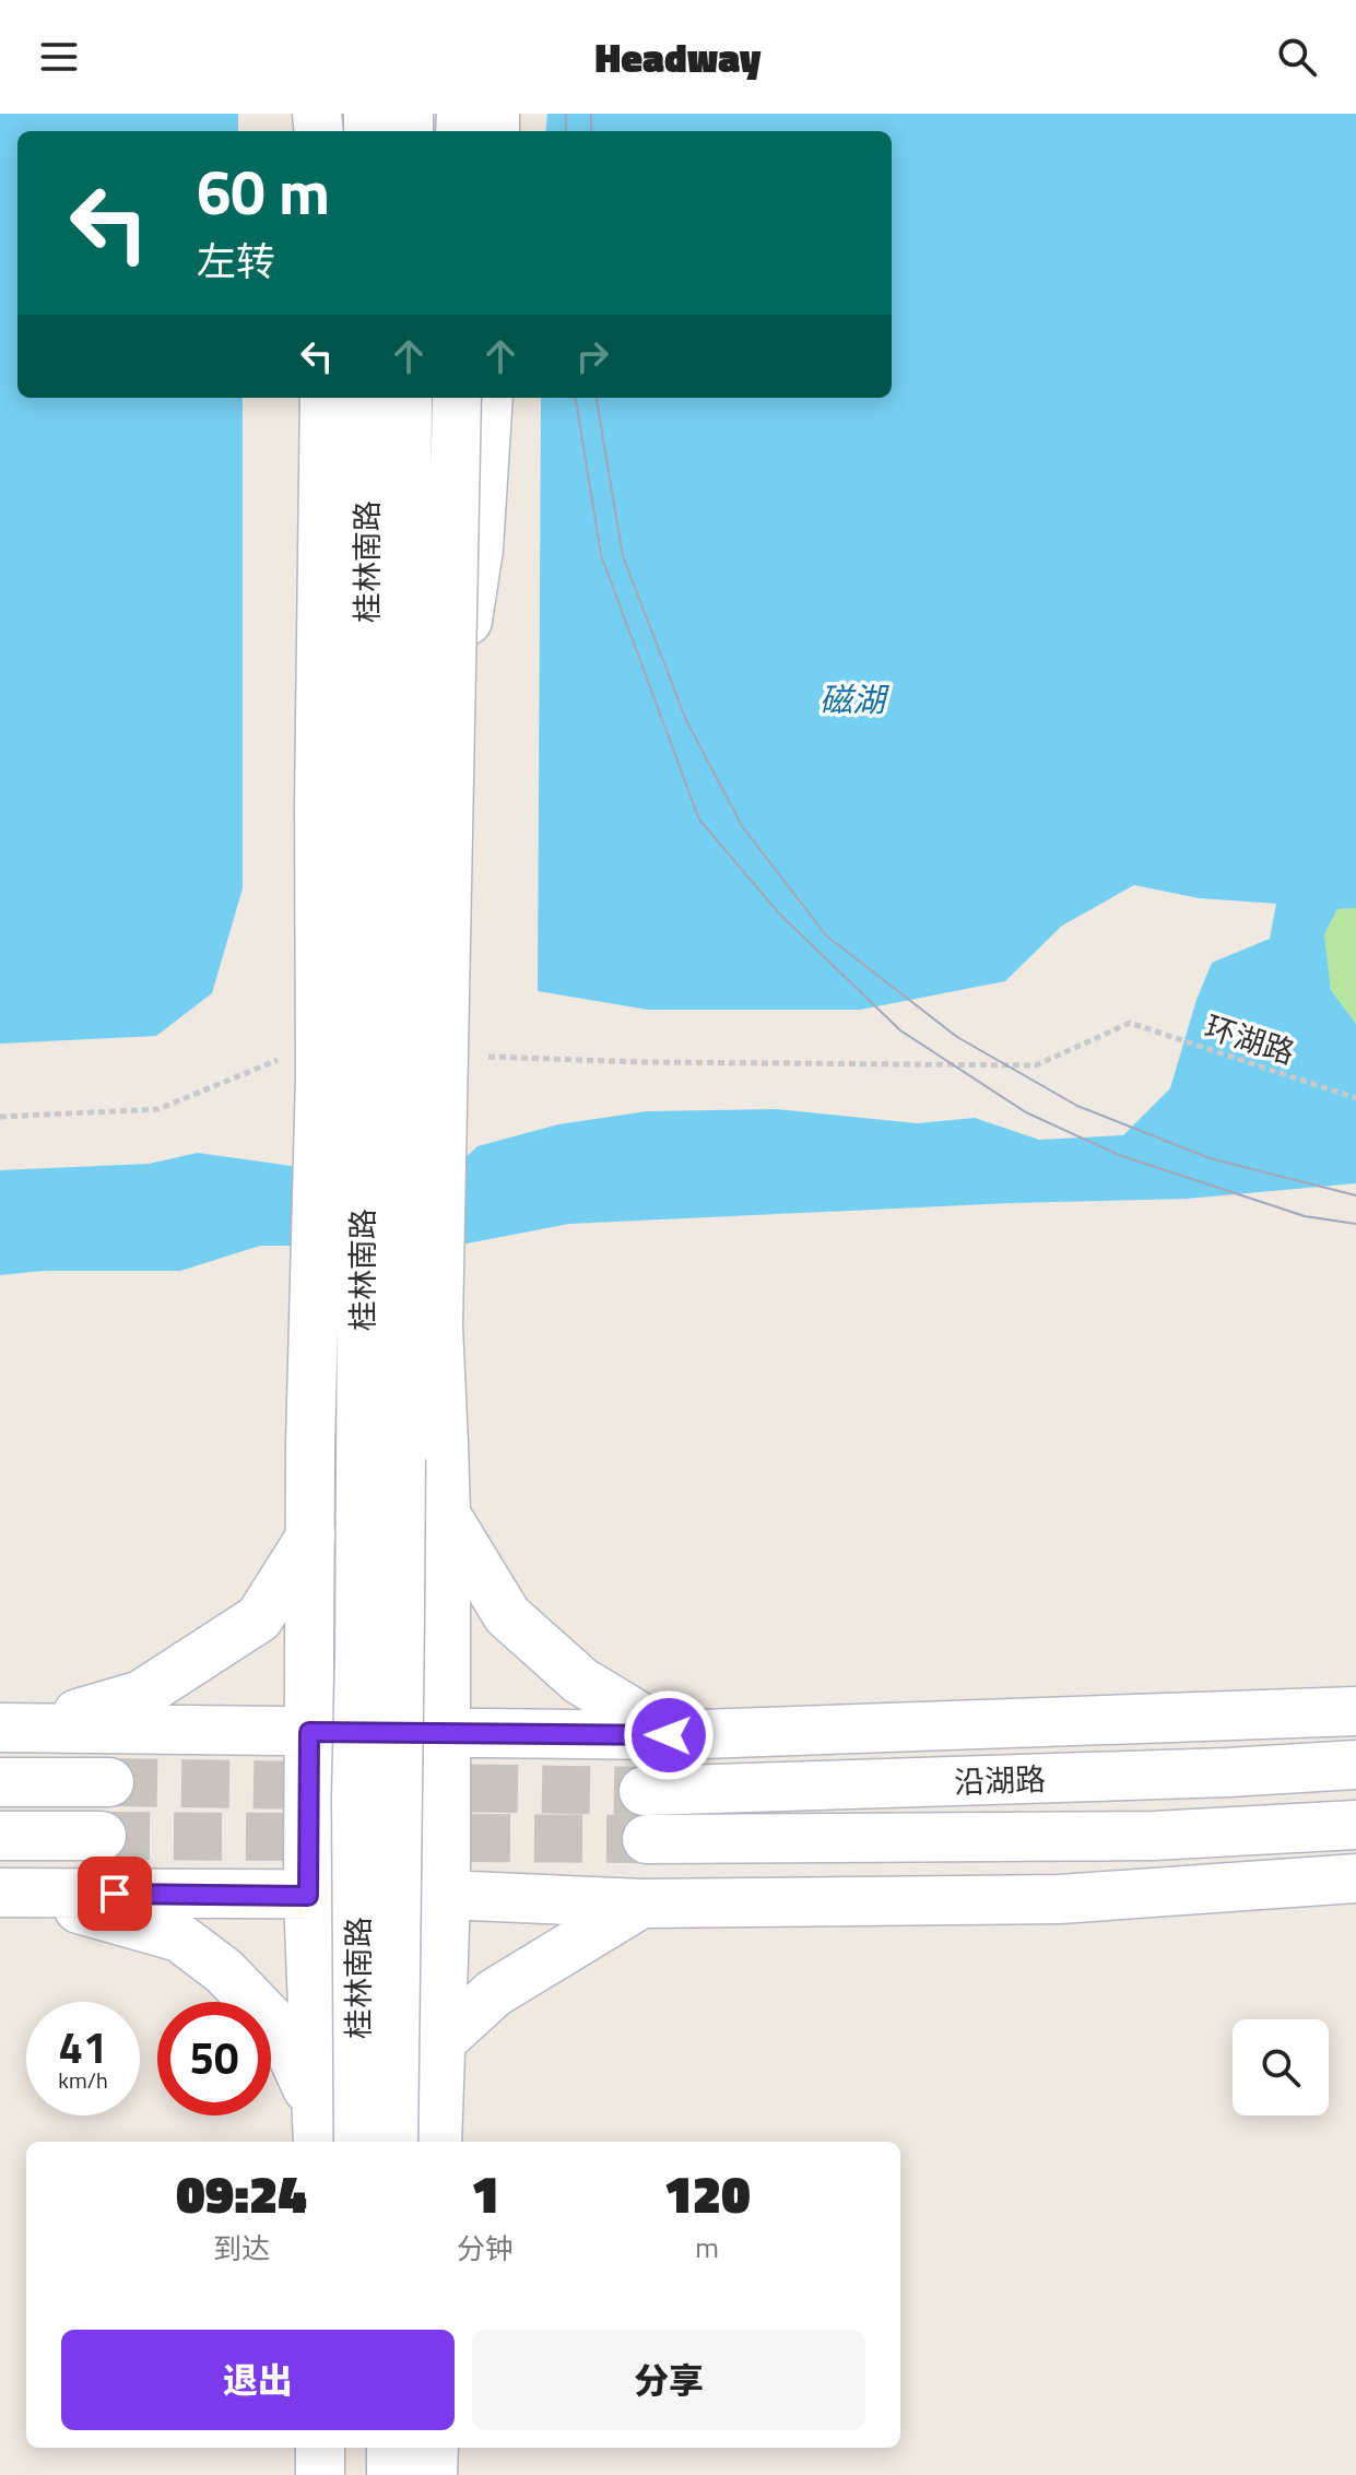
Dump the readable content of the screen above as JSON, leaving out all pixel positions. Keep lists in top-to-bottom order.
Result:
{
  "streets": {
    "main road": ["桂林南路", "沿湖路"],
    "path": ["环湖路"]
  },
  "water": ["磁湖"],
  "page": {
    "header": "Headway",
    "turn": ["60 m", "左转"],
    "speed": "41 km/h",
    "limit": "50",
    "eta": [
      "09:24",
      "到达",
      "1",
      "分钟",
      "120",
      "m"
    ],
    "buttons": ["退出", "分享"]
  }
}
